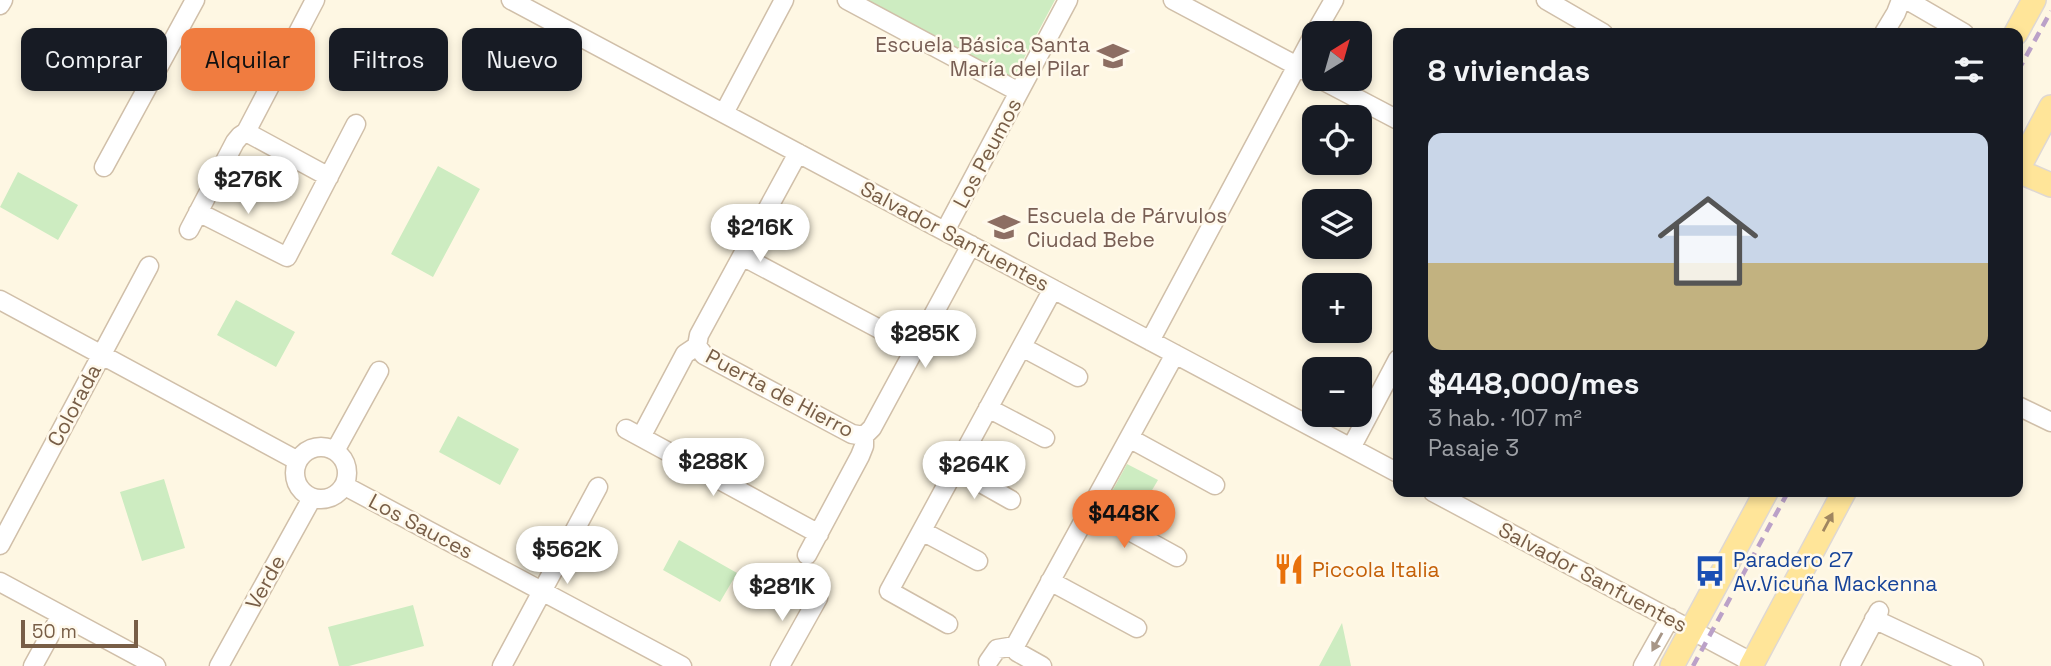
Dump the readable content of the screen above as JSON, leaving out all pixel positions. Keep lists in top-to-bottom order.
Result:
{
  "streets": {
    "street": [
      "Los Peumos",
      "Salvador Sanfuentes",
      "Puerta de Hierro",
      "Colorada",
      "Los Sauces",
      "Verde"
    ]
  },
  "crossings": [
    ["Los Peumos", "Salvador Sanfuentes"],
    ["Los Sauces", "Verde"]
  ],
  "places": {
    "school or university": ["Escuela Básica Santa María del Pilar", "Escuela de Párvulos Ciudad Bebe"],
    "restaurant": ["Piccola Italia"],
    "bus stop": ["Paradero 27 Av.Vicuña Mackenna"]
  },
  "scale_bar": "50 m",
  "north": "top right",
  "page": {
    "map_buttons": ["+", "−"],
    "chip": [
      "Comprar",
      "Alquilar",
      "Filtros",
      "Nuevo"
    ],
    "heading": "8 viviendas",
    "list": [
      {
        "name": "$448,000/mes",
        "note": "3 hab. · 107 m² · Pasaje 3"
      }
    ],
    "price": [
      "$276K",
      "$216K",
      "$285K",
      "$288K",
      "$264K",
      "$448K",
      "$562K",
      "$281K"
    ],
    "scale": "50 m"
  }
}
